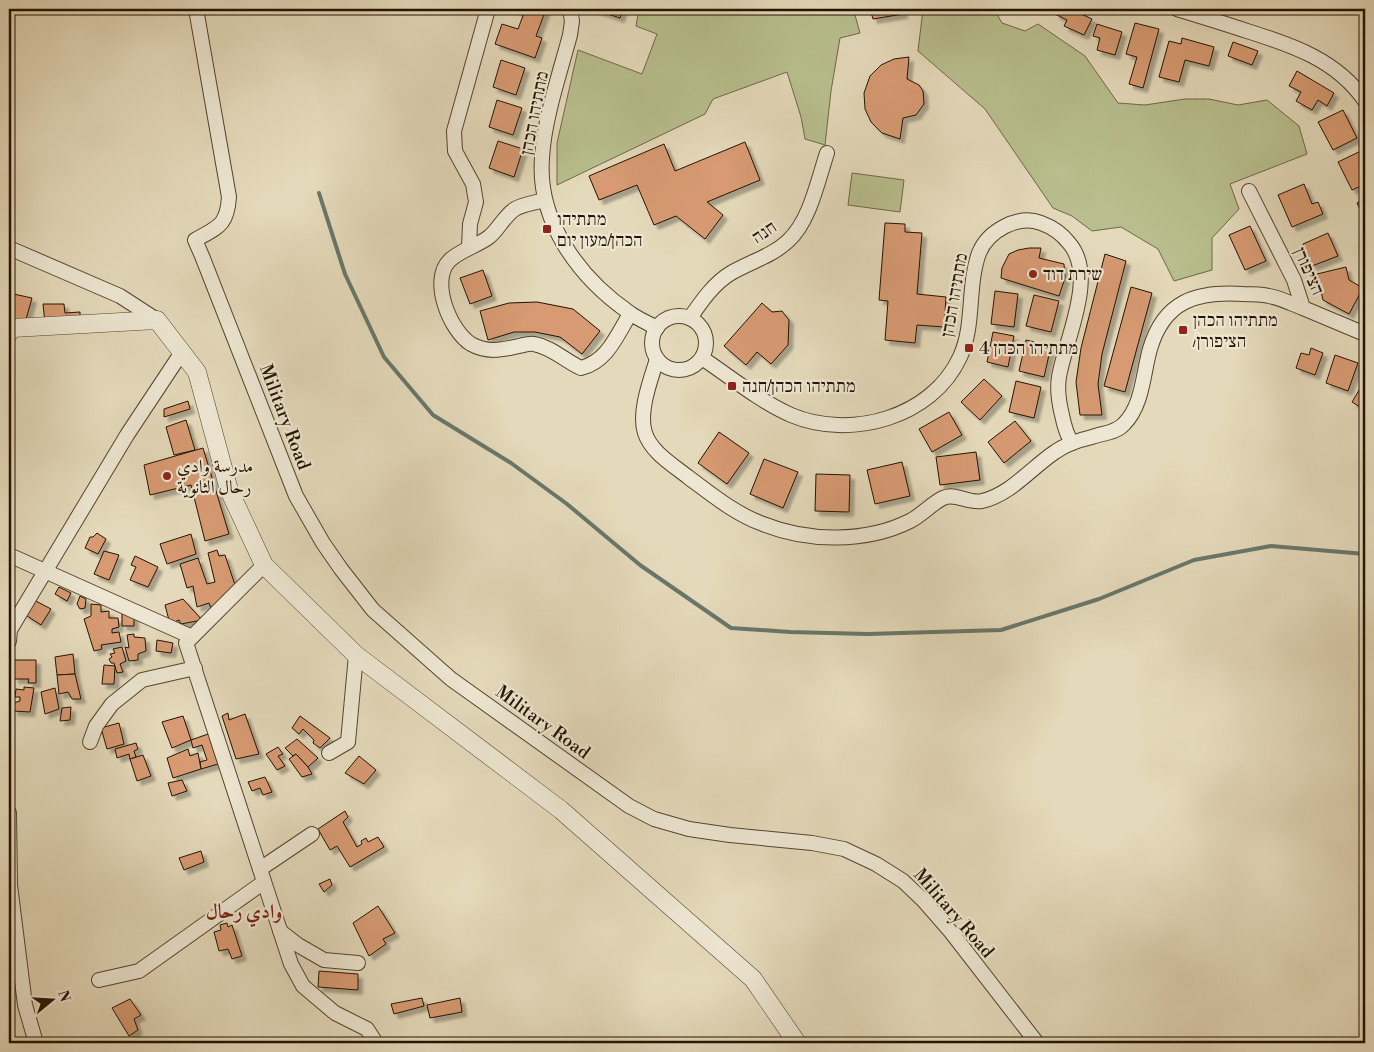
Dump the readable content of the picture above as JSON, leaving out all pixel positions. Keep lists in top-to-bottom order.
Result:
{
  "streets": {
    "street": [
      "מתתיהו הכהן",
      "חנה",
      "הציפורן",
      "Military Road"
    ]
  },
  "crossings": [
    ["מתתיהו הכהן", "חנה"]
  ],
  "districts": ["وادي رحال"],
  "places": {
    "transit": [
      "מתתיהו הכהן/מעון יום",
      "מתתיהו הכהן /הציפורן",
      "מתתיהו הכהן 4",
      "מתתיהו הכהן/חנה"
    ],
    "other": ["שירת דוד", "مدرسة وادي رحال الثانوية"]
  },
  "north": "right"
}
